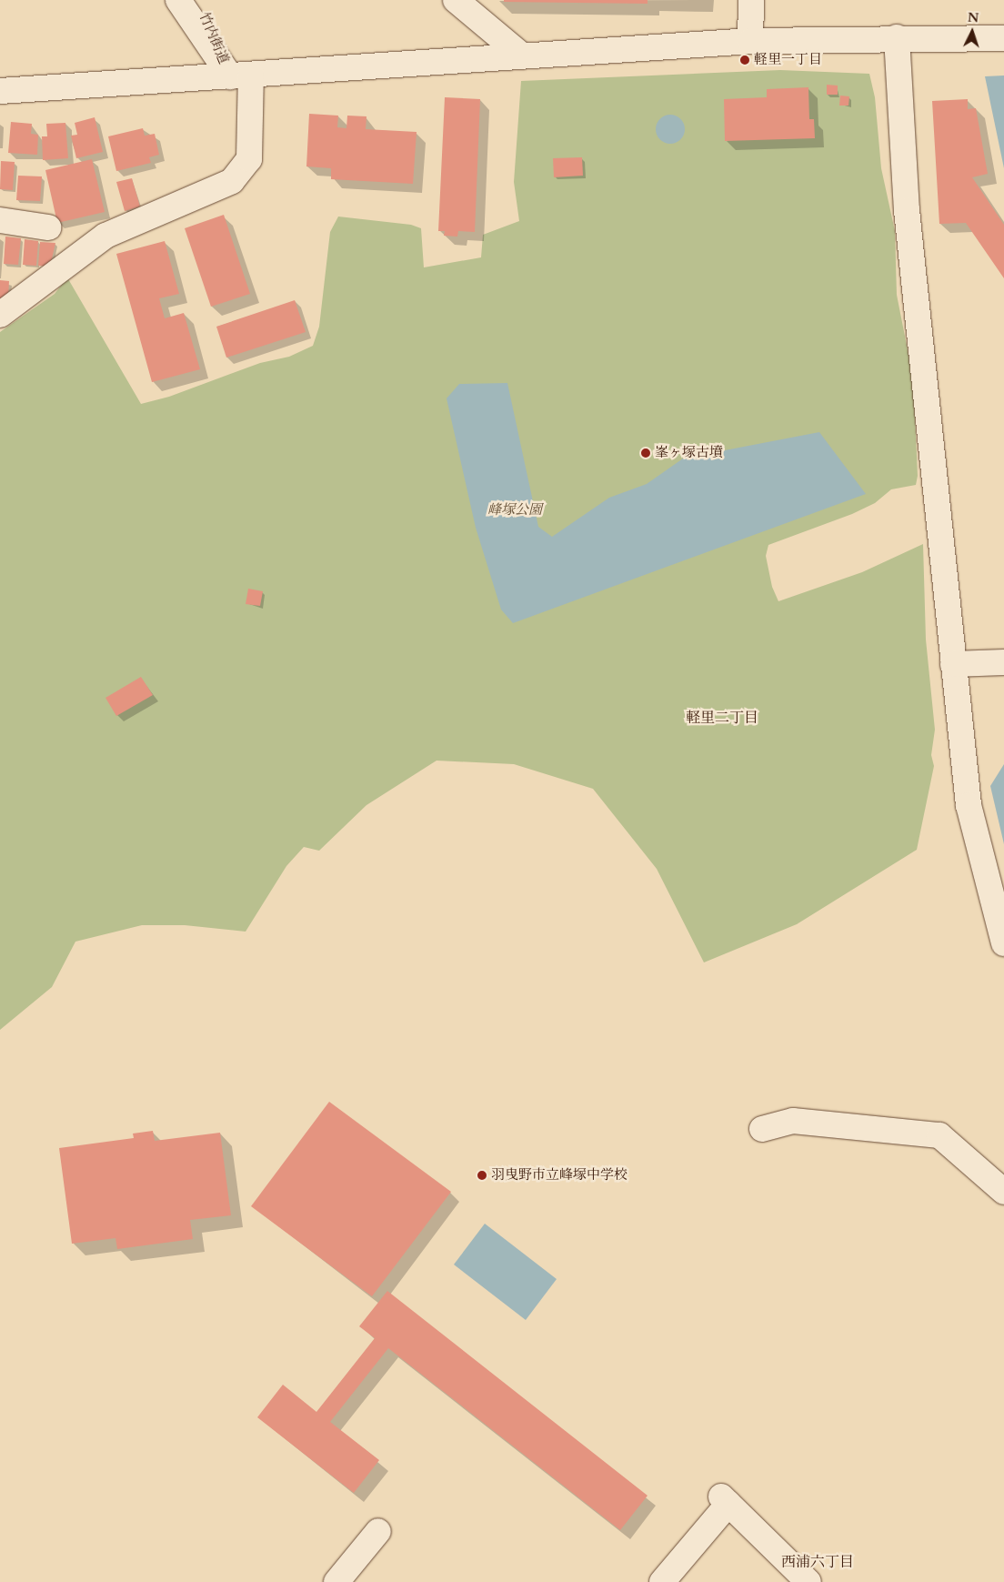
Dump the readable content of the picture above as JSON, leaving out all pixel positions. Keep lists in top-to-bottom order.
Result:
{
  "streets": {
    "street": ["竹内街道"]
  },
  "districts": ["軽里二丁目", "西浦六丁目"],
  "parks": ["峰塚公園"],
  "places": ["軽里一丁目", "峯ヶ塚古墳", "羽曳野市立峰塚中学校"],
  "north": "top"
}
